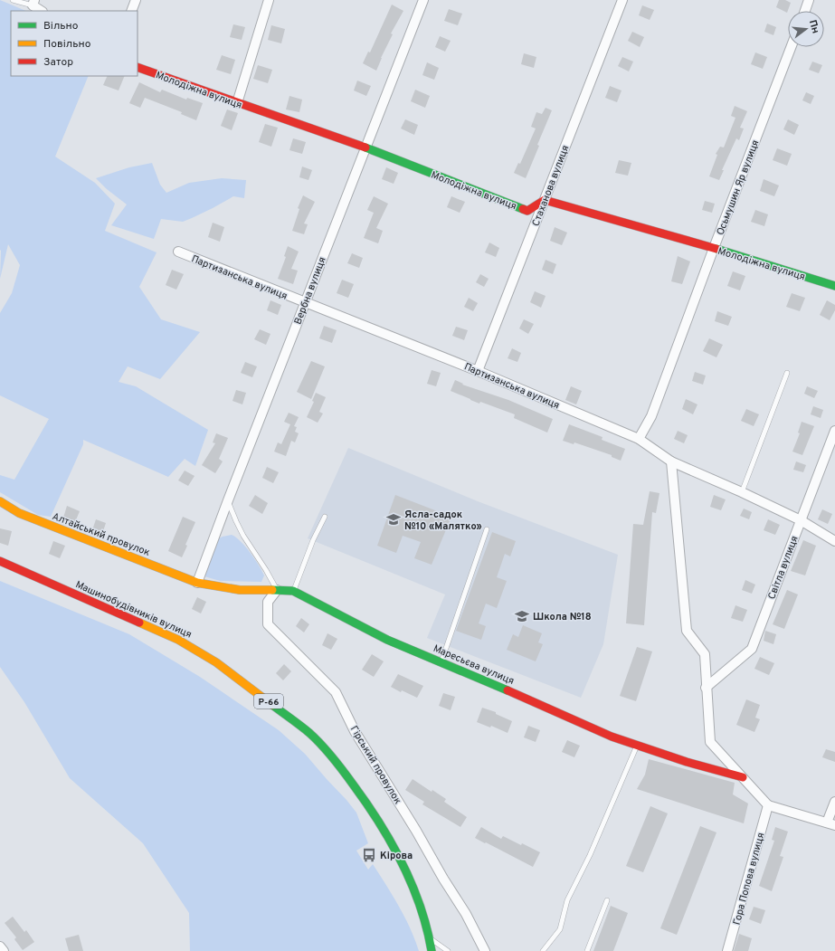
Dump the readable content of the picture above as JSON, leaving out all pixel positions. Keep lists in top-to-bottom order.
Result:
{
  "streets": {
    "street": [
      "Молодіжна вулиця",
      "Стаханова вулиця",
      "Осьмушин Яр вулиця",
      "Партизанська вулиця",
      "Вербна вулиця",
      "Алтайський провулок",
      "Світла вулиця",
      "Машинобудівників вулиця",
      "Маресьєва вулиця",
      "Р-66",
      "Гірський провулок",
      "Гора Попова вулиця"
    ]
  },
  "crossings": [
    ["Молодіжна вулиця", "Стаханова вулиця"],
    ["Молодіжна вулиця", "Осьмушин Яр вулиця"],
    ["Молодіжна вулиця", "Вербна вулиця"],
    ["Стаханова вулиця", "Партизанська вулиця"],
    ["Осьмушин Яр вулиця", "Партизанська вулиця"],
    ["Партизанська вулиця", "Вербна вулиця"],
    ["Партизанська вулиця", "Світла вулиця"],
    ["Вербна вулиця", "Алтайський провулок"],
    ["Вербна вулиця", "Маресьєва вулиця"],
    ["Алтайський провулок", "Маресьєва вулиця"],
    ["Маресьєва вулиця", "Гірський провулок"]
  ],
  "places": {
    "school or university": ["Ясла-садок №10 «Малятко»", "Школа №18"],
    "bus stop": ["Кірова"]
  },
  "legend": ["Вільно", "Повільно", "Затор"],
  "north": "right"
}
